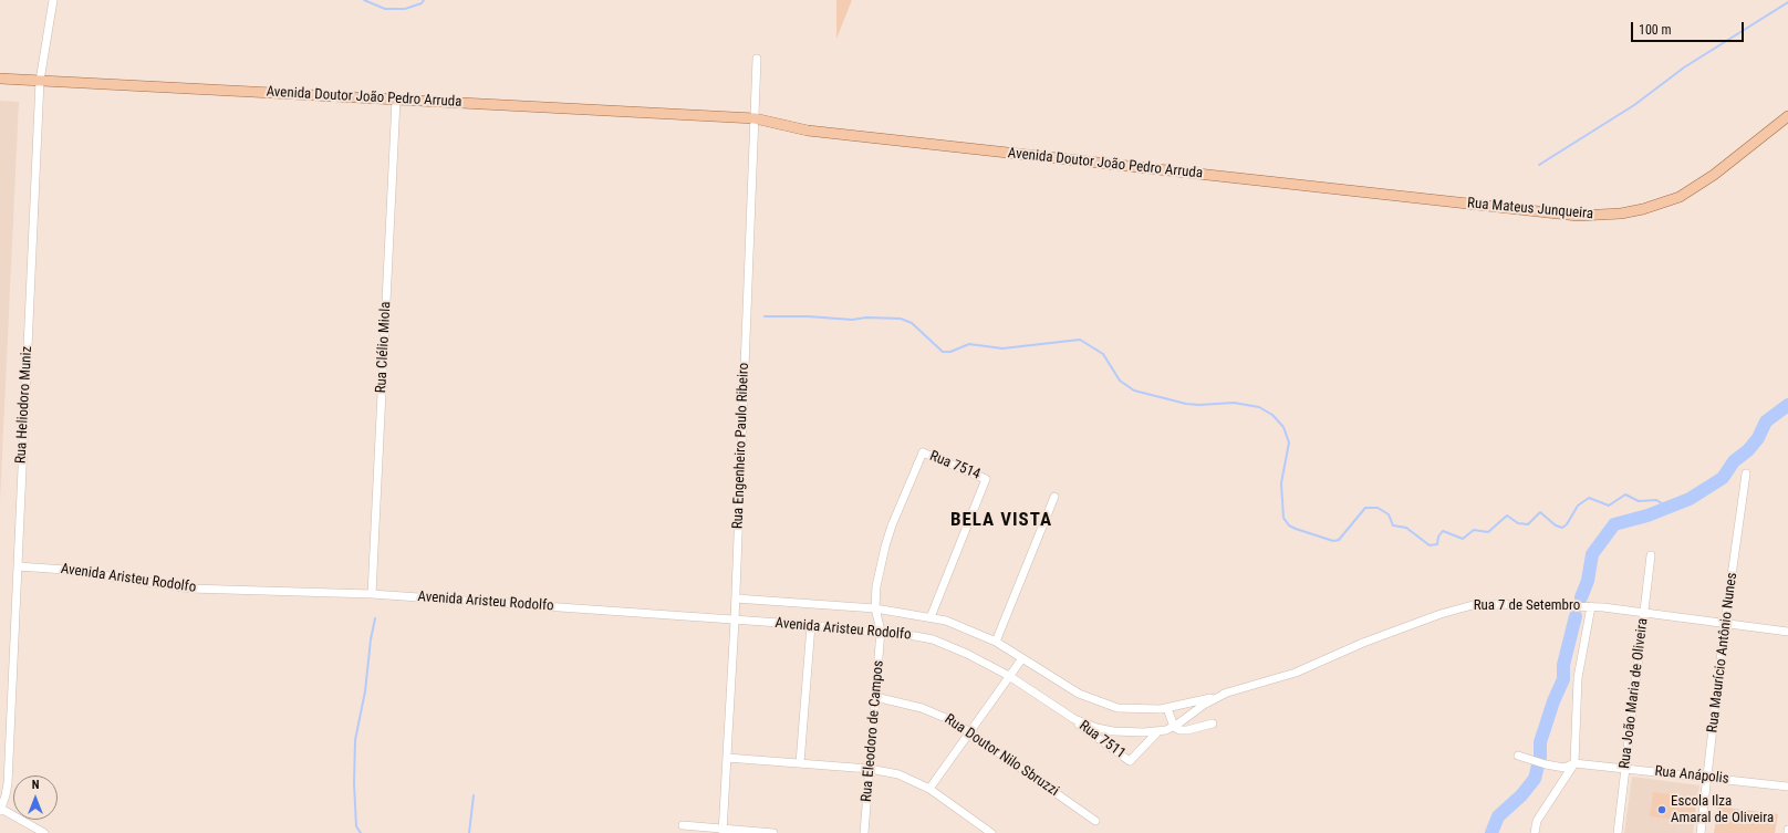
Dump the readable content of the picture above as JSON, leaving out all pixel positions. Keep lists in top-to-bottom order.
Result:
{
  "streets": {
    "main road": ["Avenida Doutor João Pedro Arruda", "Rua Mateus Junqueira"],
    "street": [
      "Rua Clélio Miola",
      "Rua Heliodoro Muniz",
      "Rua Engenheiro Paulo Ribeiro",
      "Rua 7514",
      "Avenida Aristeu Rodolfo",
      "Rua 7 de Setembro",
      "Rua Maurício Antônio Nunes",
      "Rua João Maria de Oliveira",
      "Rua Eleodoro de Campos",
      "Rua 7511",
      "Rua Doutor Nilo Sbruzzi",
      "Rua Anápolis"
    ]
  },
  "crossings": [
    ["Avenida Doutor João Pedro Arruda", "Rua Mateus Junqueira"],
    ["Avenida Doutor João Pedro Arruda", "Rua Clélio Miola"],
    ["Avenida Doutor João Pedro Arruda", "Rua Heliodoro Muniz"],
    ["Avenida Doutor João Pedro Arruda", "Rua Engenheiro Paulo Ribeiro"],
    ["Rua Clélio Miola", "Avenida Aristeu Rodolfo"],
    ["Rua Heliodoro Muniz", "Avenida Aristeu Rodolfo"],
    ["Rua Engenheiro Paulo Ribeiro", "Avenida Aristeu Rodolfo"],
    ["Rua 7514", "Avenida Aristeu Rodolfo"],
    ["Rua 7514", "Rua Eleodoro de Campos"],
    ["Avenida Aristeu Rodolfo", "Rua 7 de Setembro"],
    ["Avenida Aristeu Rodolfo", "Rua Eleodoro de Campos"],
    ["Avenida Aristeu Rodolfo", "Rua 7511"],
    ["Rua 7 de Setembro", "Rua Maurício Antônio Nunes"],
    ["Rua 7 de Setembro", "Rua João Maria de Oliveira"],
    ["Rua Maurício Antônio Nunes", "Rua Anápolis"],
    ["Rua João Maria de Oliveira", "Rua Anápolis"],
    ["Rua Eleodoro de Campos", "Rua Doutor Nilo Sbruzzi"]
  ],
  "districts": ["BELA VISTA"],
  "places": ["Escola Ilza Amaral de Oliveira"],
  "scale_bar": "100 m",
  "north": "top"
}
